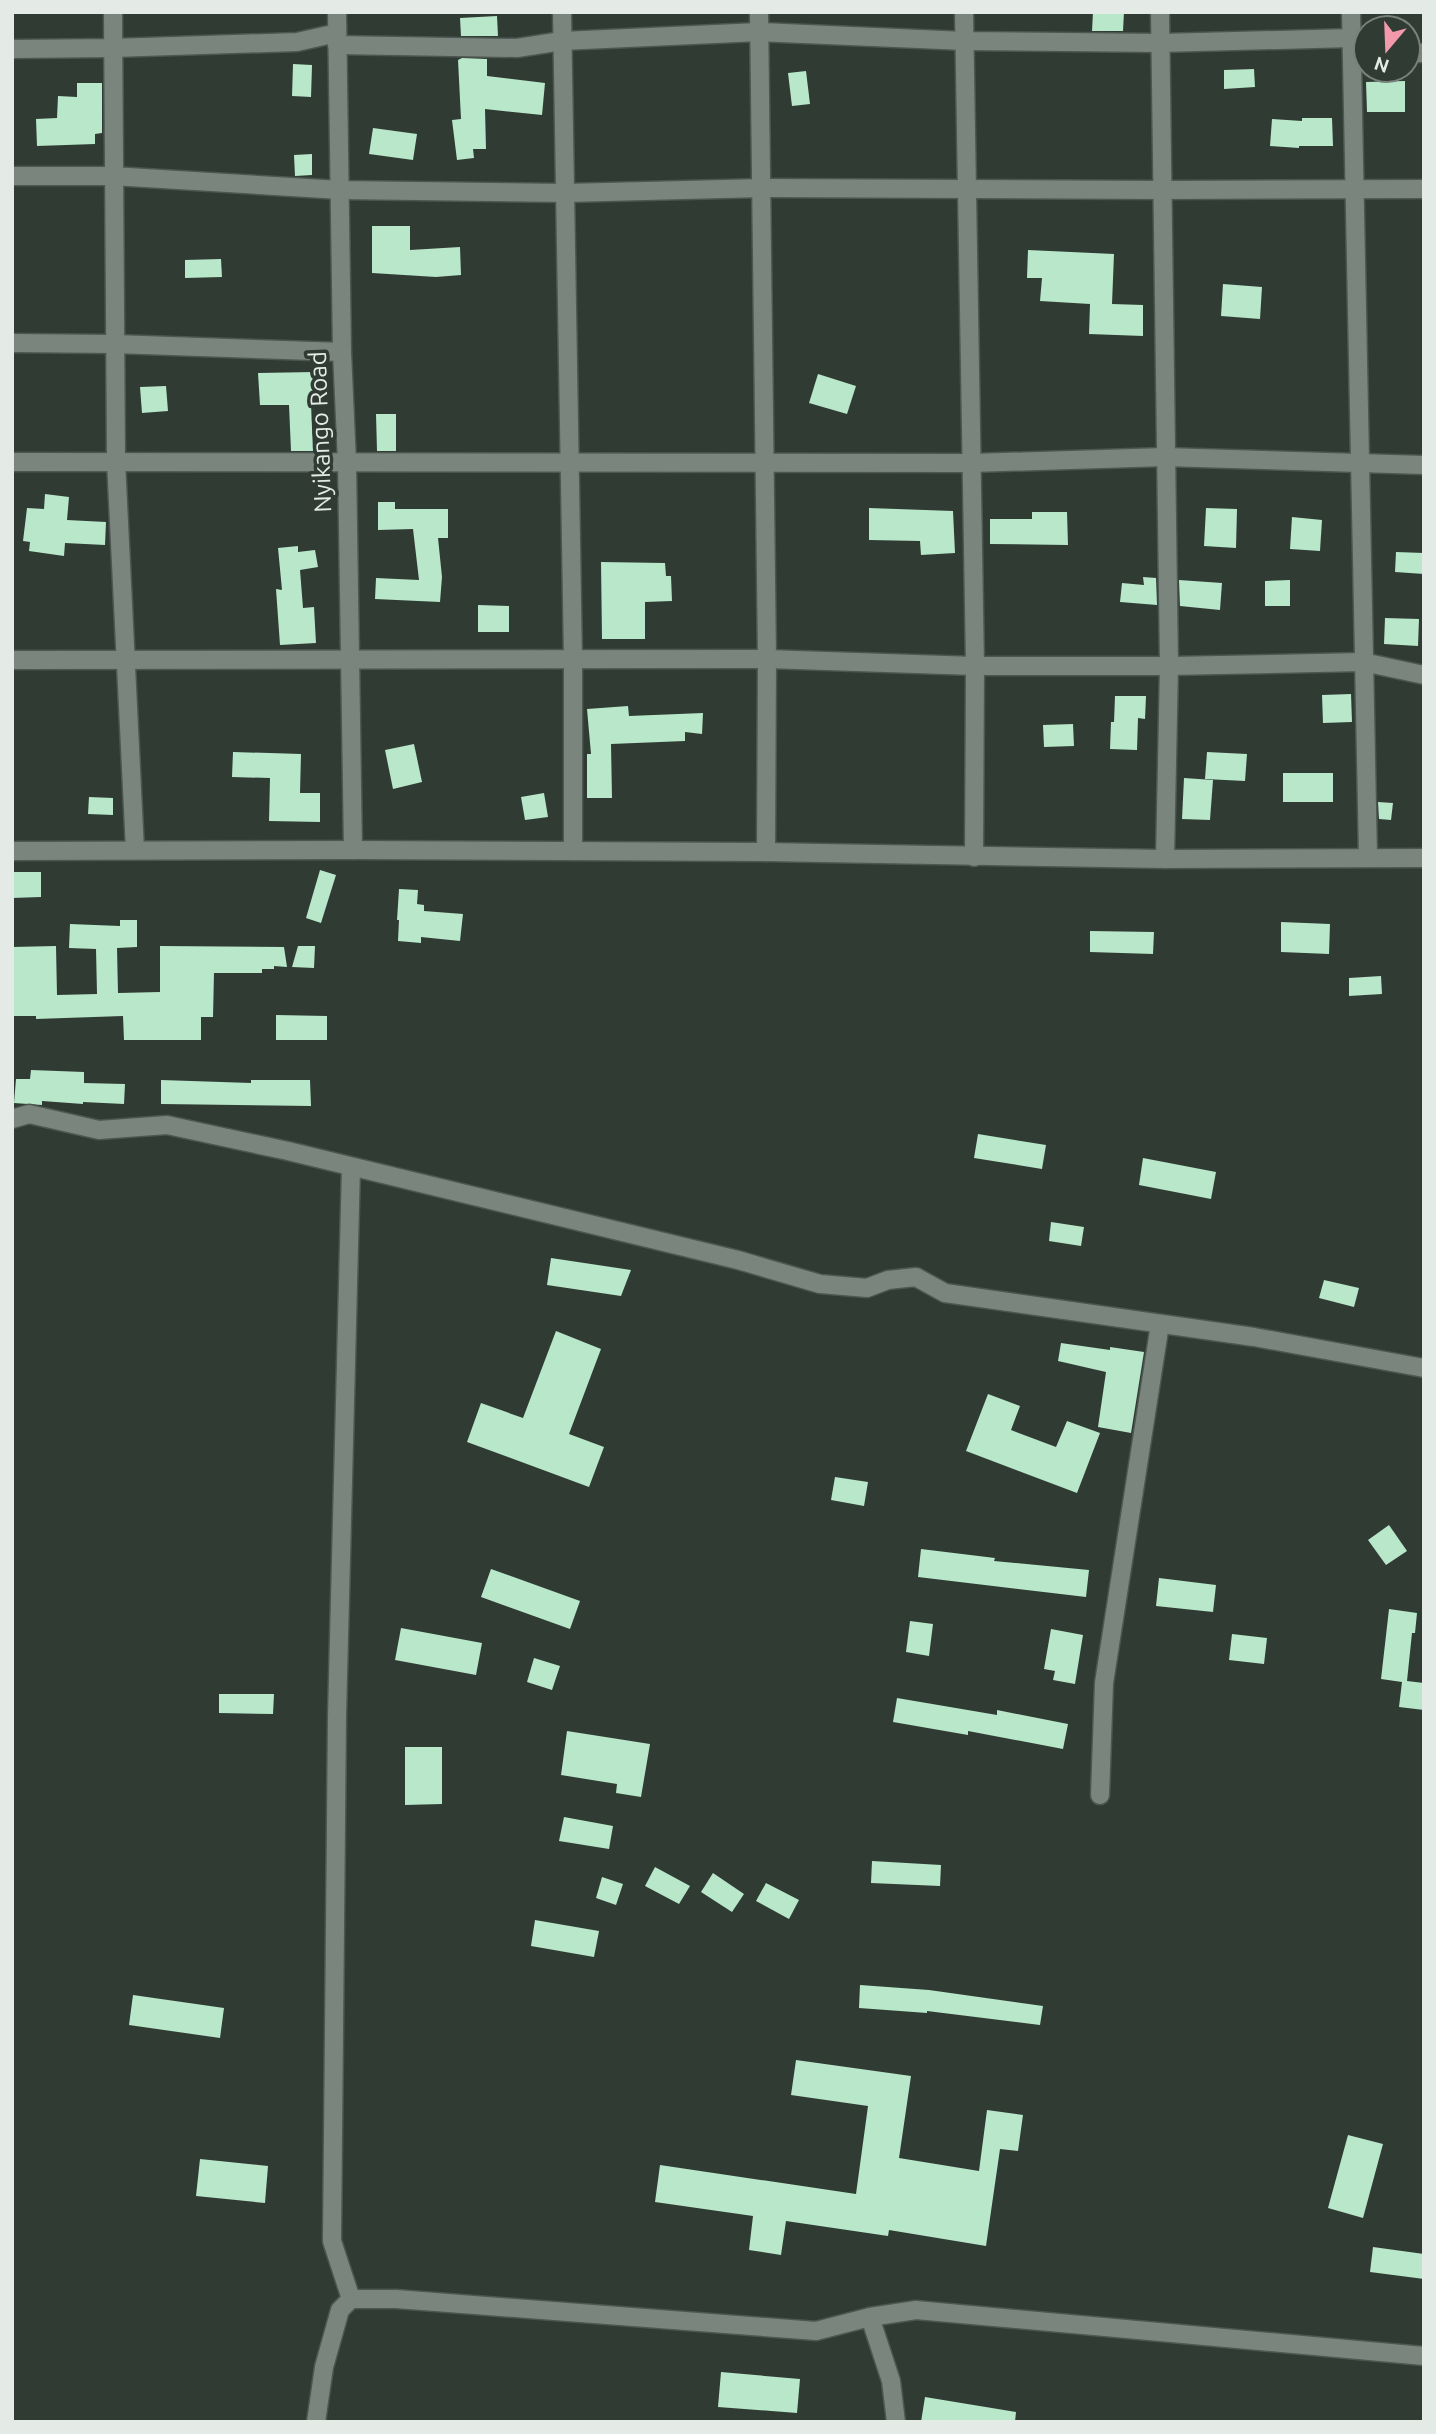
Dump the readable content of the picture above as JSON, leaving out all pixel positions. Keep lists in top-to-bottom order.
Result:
{
  "streets": {
    "street": ["Nyikango Road"]
  },
  "north": "bottom"
}
